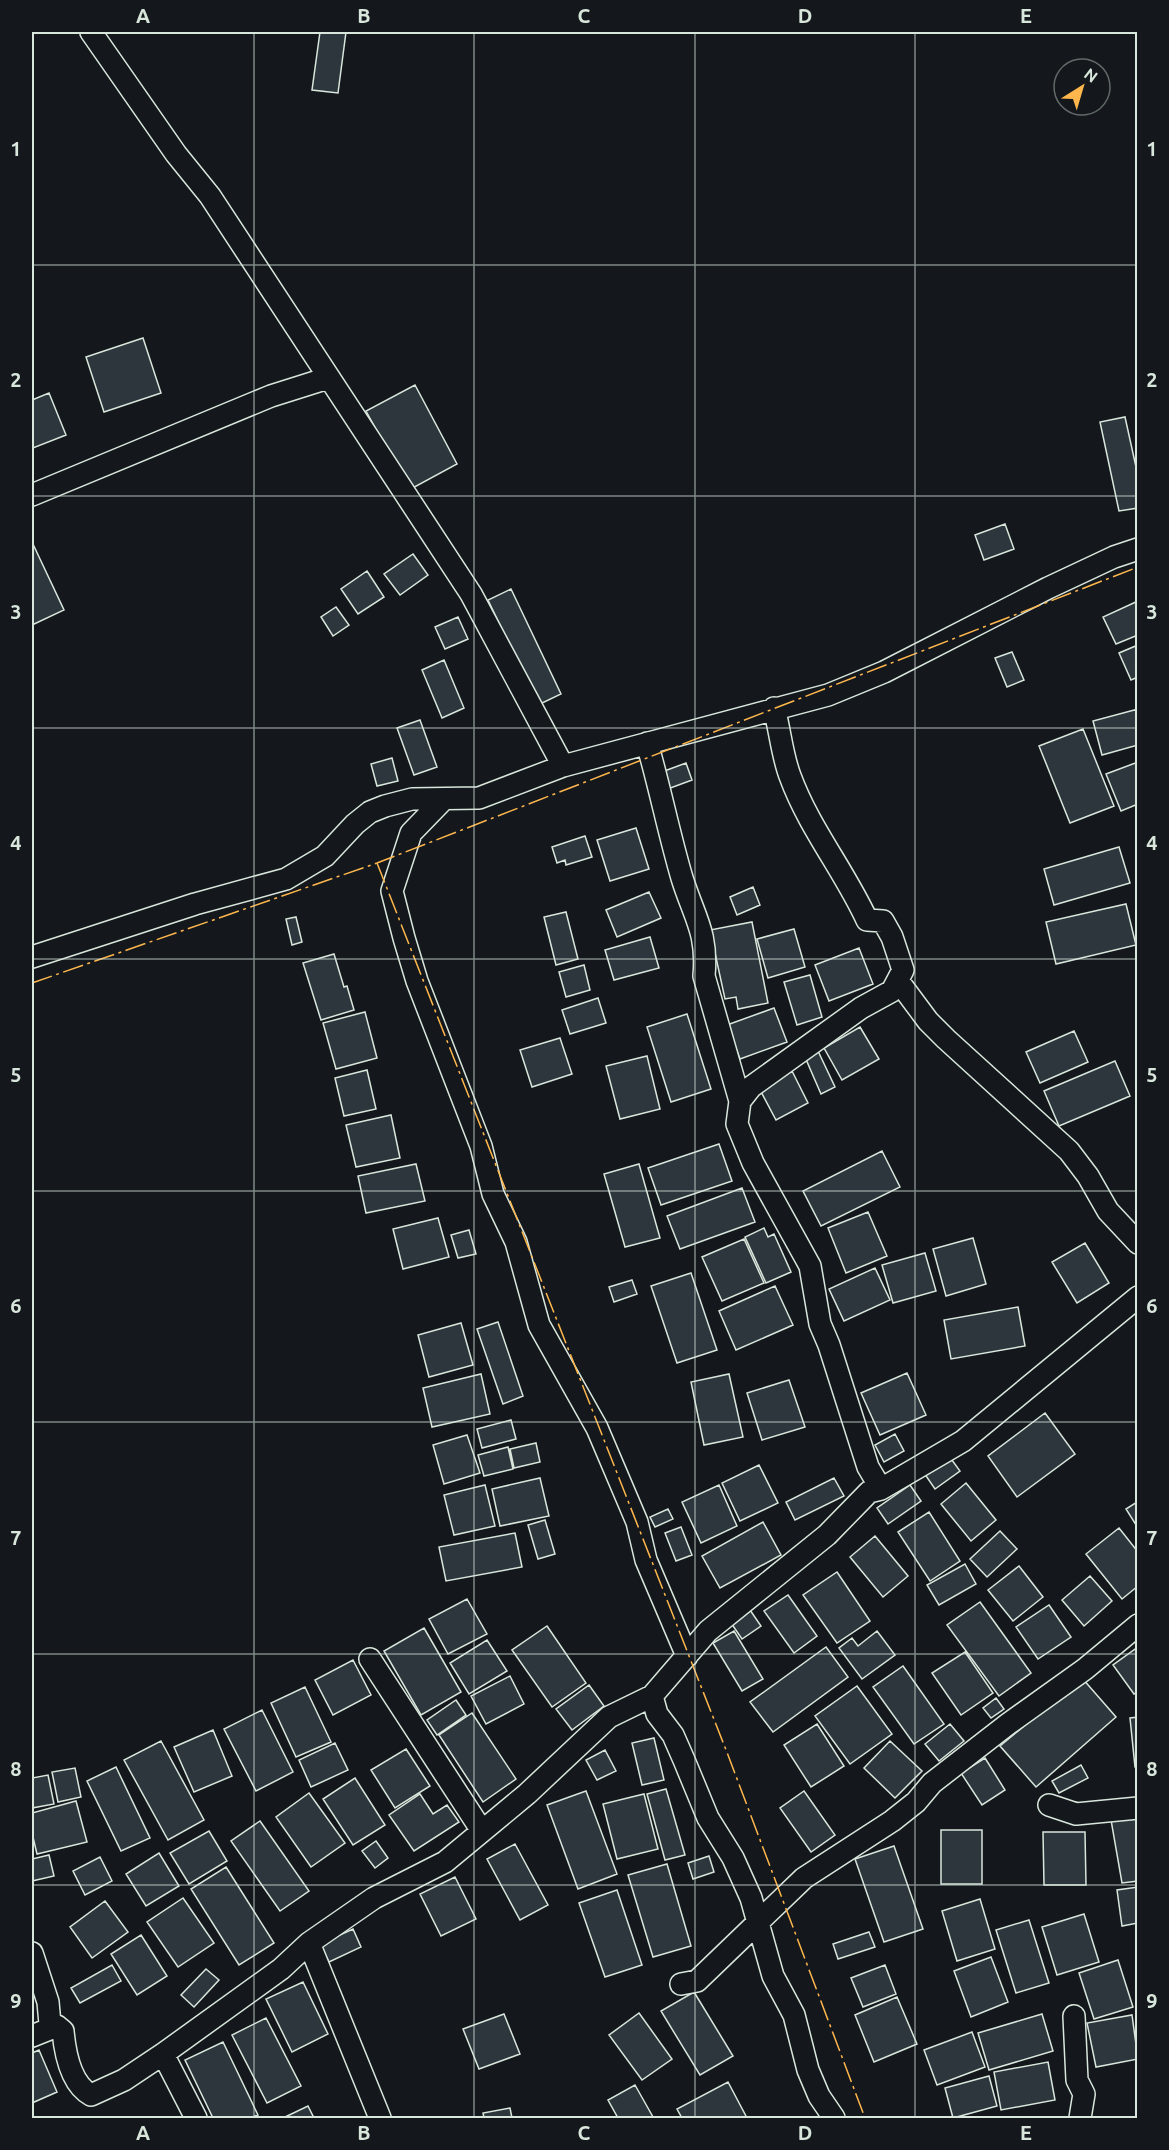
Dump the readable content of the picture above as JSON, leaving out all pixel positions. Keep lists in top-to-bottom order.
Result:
{
  "north": "top right",
  "grid": {
    "columns": [
      "A",
      "B",
      "C",
      "D",
      "E"
    ],
    "rows": [
      "1",
      "2",
      "3",
      "4",
      "5",
      "6",
      "7",
      "8",
      "9"
    ]
  }
}
